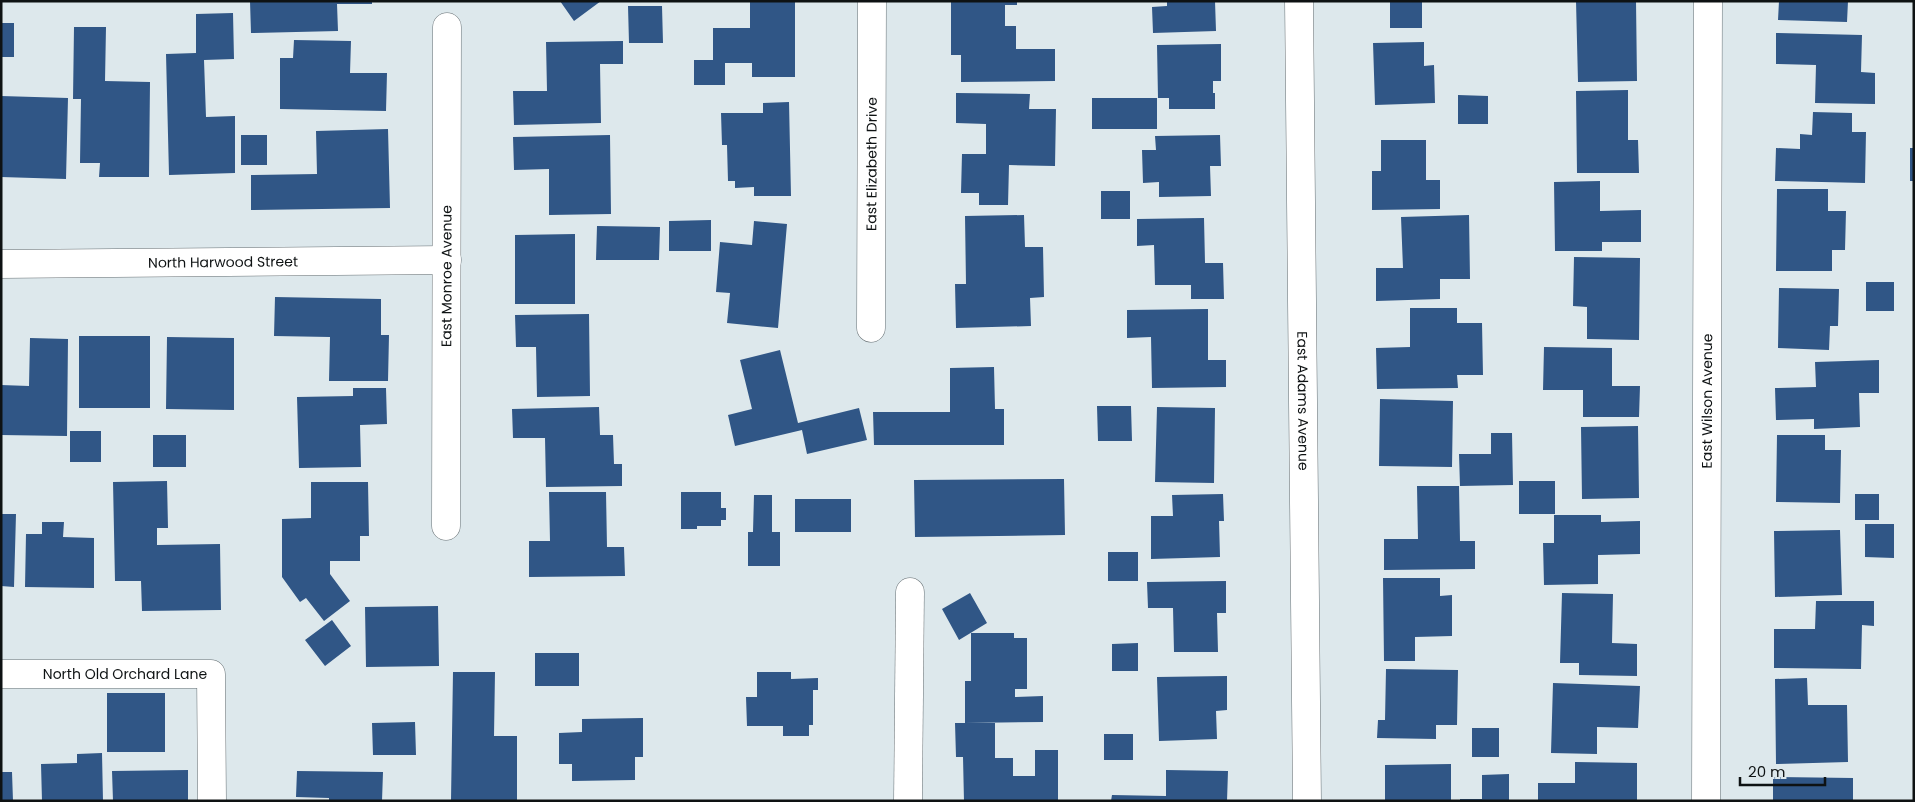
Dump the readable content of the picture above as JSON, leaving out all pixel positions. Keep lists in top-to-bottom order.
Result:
{
  "streets": {
    "street": [
      "East Elizabeth Drive",
      "North Harwood Street",
      "East Monroe Avenue",
      "East Adams Avenue",
      "East Wilson Avenue",
      "North Old Orchard Lane"
    ]
  },
  "crossings": [
    ["North Harwood Street", "East Monroe Avenue"]
  ],
  "scale_bar": "20 m"
}
